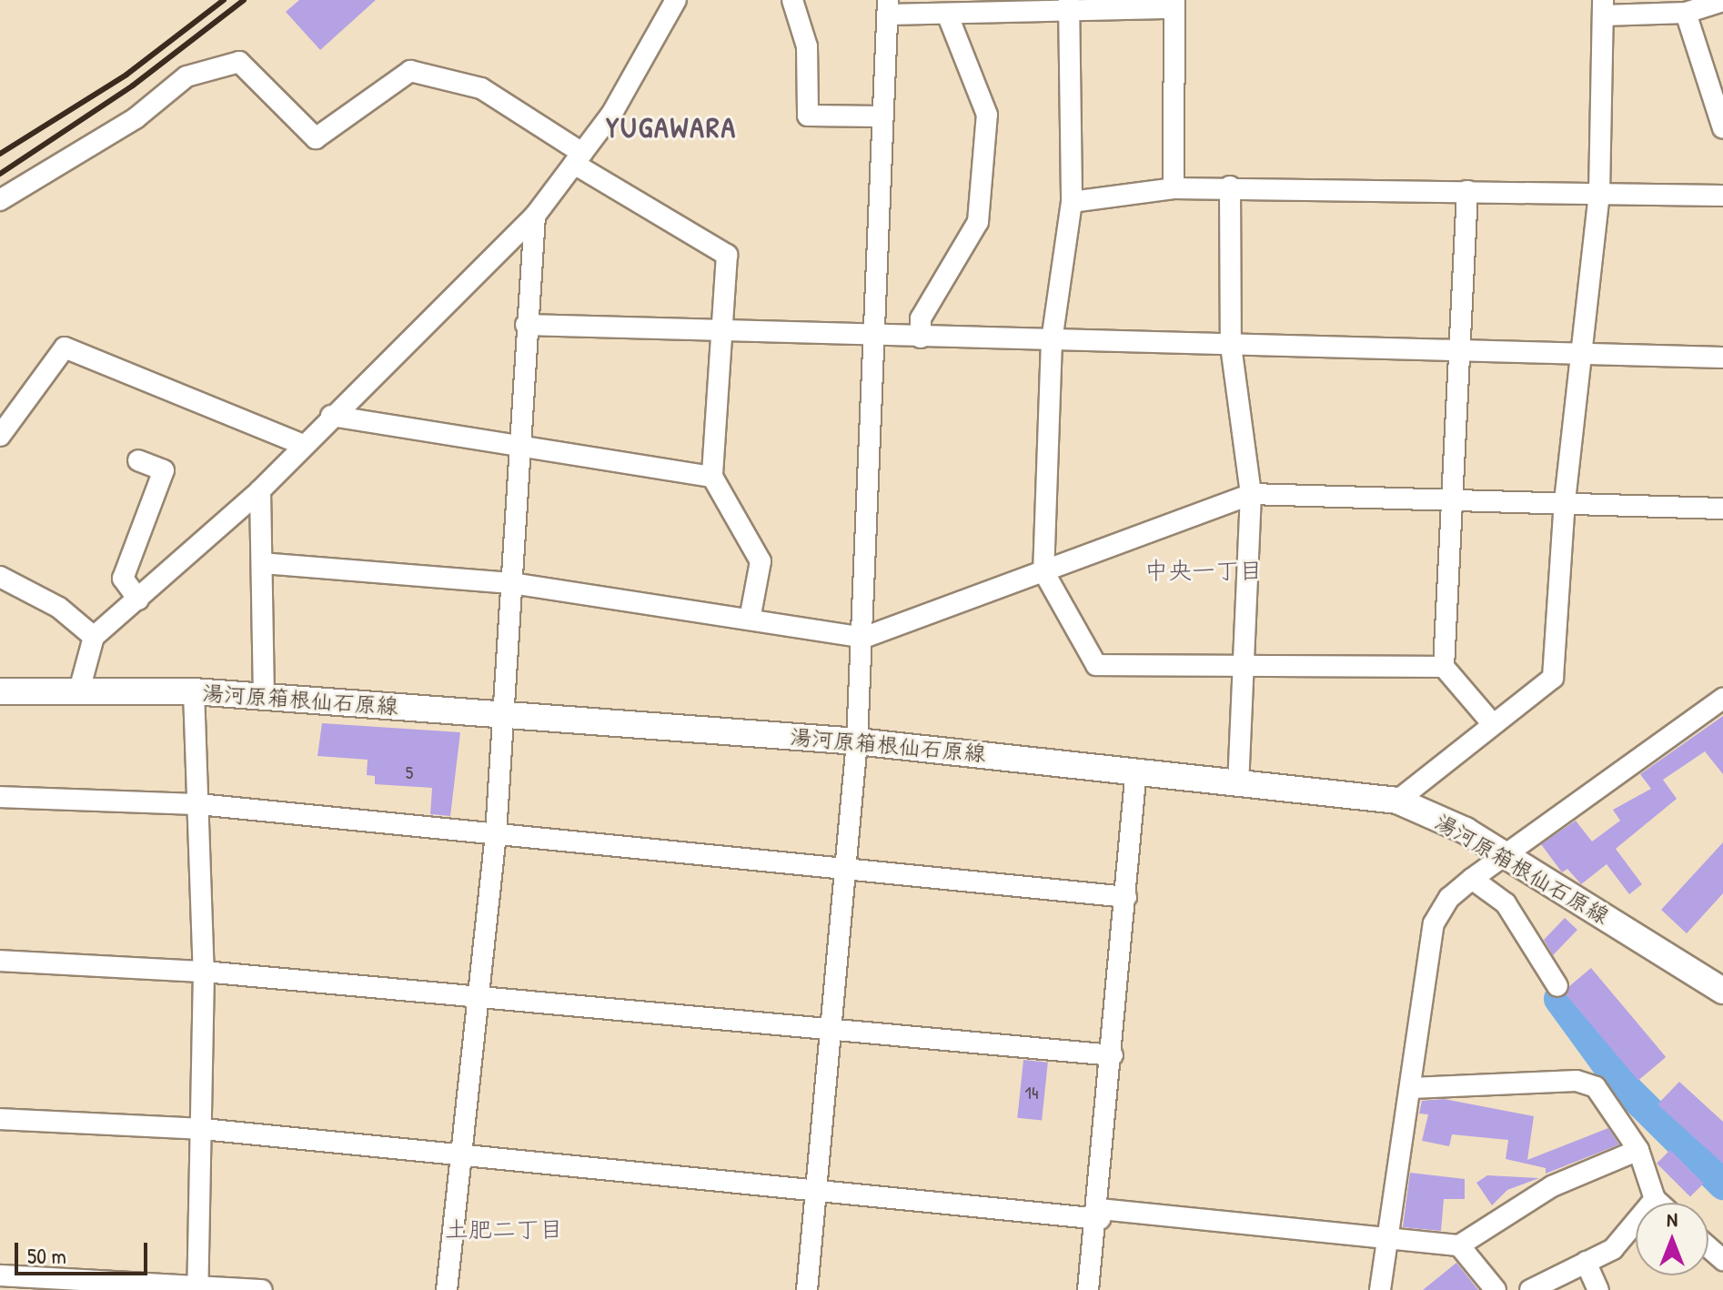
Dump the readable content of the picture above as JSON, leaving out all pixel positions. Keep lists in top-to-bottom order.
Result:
{
  "streets": {
    "main road": ["湯河原箱根仙石原線"]
  },
  "districts": ["YUGAWARA", "中央一丁目", "土肥二丁目"],
  "house_numbers": ["5", "14"],
  "scale_bar": "50 m",
  "north": "top"
}
